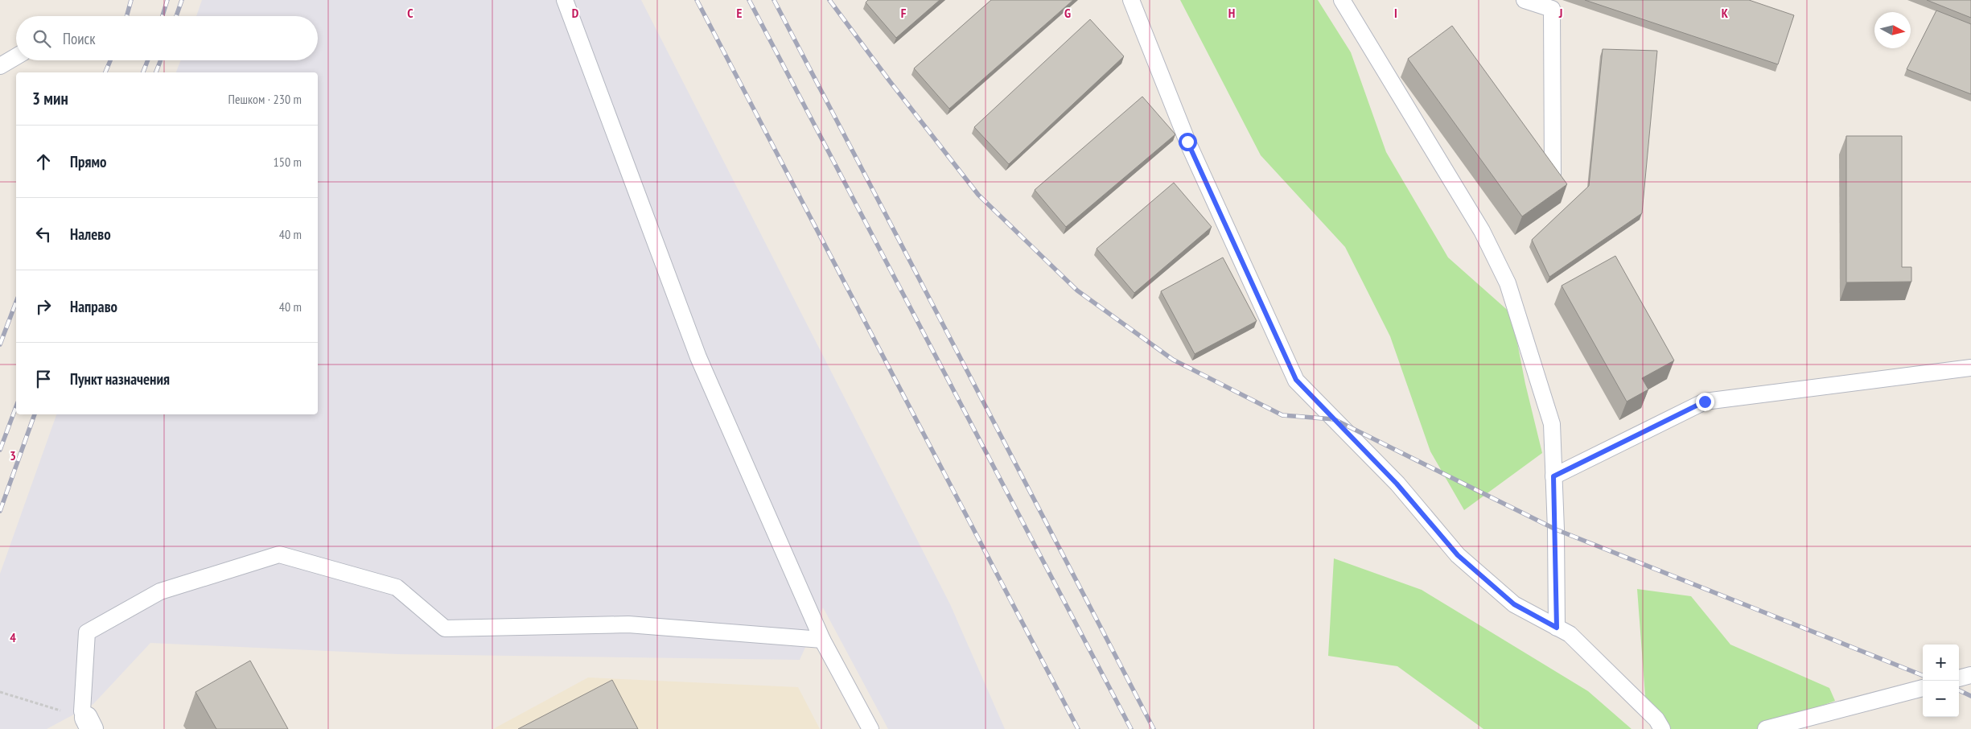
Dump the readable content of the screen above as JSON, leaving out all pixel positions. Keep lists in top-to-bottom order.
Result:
{
  "north": "right",
  "page": {
    "search": "Поиск",
    "heading": ["3 мин", "Пешком · 230 m"],
    "list": [
      ["Прямо", "150 m"],
      ["Налево", "40 m"],
      ["Направо", "40 m"],
      "Пункт назначения"
    ],
    "map_buttons": ["+", "−"]
  },
  "grid": {
    "columns": [
      "C",
      "D",
      "E",
      "F",
      "G",
      "H",
      "I",
      "J",
      "K"
    ],
    "rows": ["3", "4"]
  }
}
